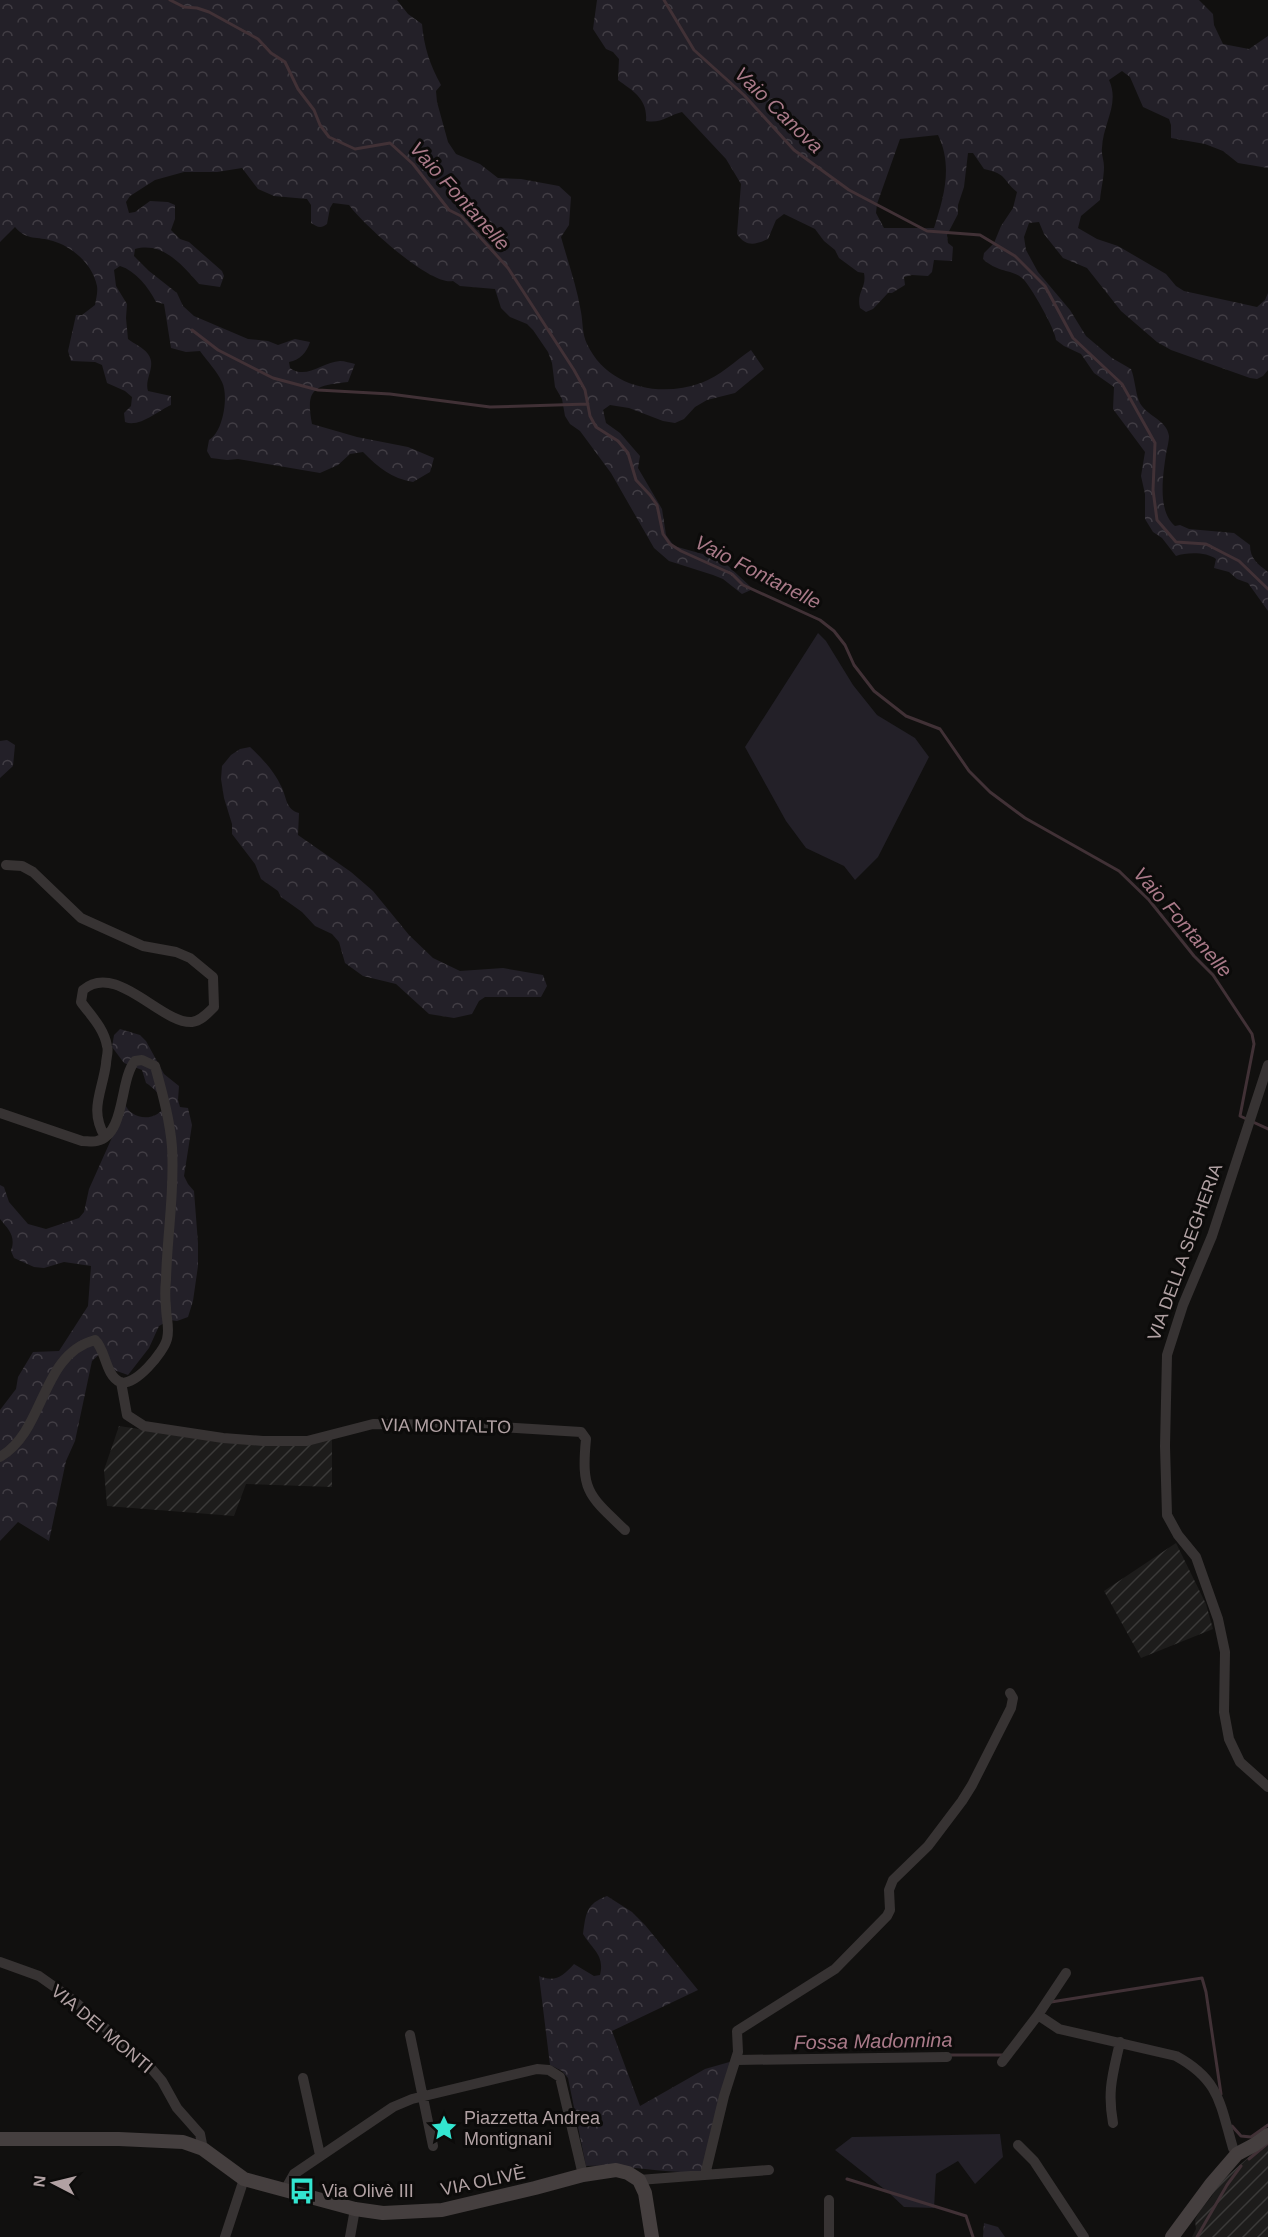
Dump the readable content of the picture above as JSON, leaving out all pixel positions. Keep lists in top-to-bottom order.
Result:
{
  "streets": {
    "street": [
      "VIA DELLA SEGHERIA",
      "VIA MONTALTO",
      "VIA DEI MONTI",
      "VIA OLIVÈ"
    ]
  },
  "crossings": [
    ["VIA DEI MONTI", "VIA OLIVÈ"]
  ],
  "water": ["Vaio Canova", "Vaio Fontanelle", "Fossa Madonnina"],
  "places": {
    "place": ["Piazzetta Andrea Montignani"],
    "bus stop": ["Via Olivè III"]
  },
  "north": "left"
}
